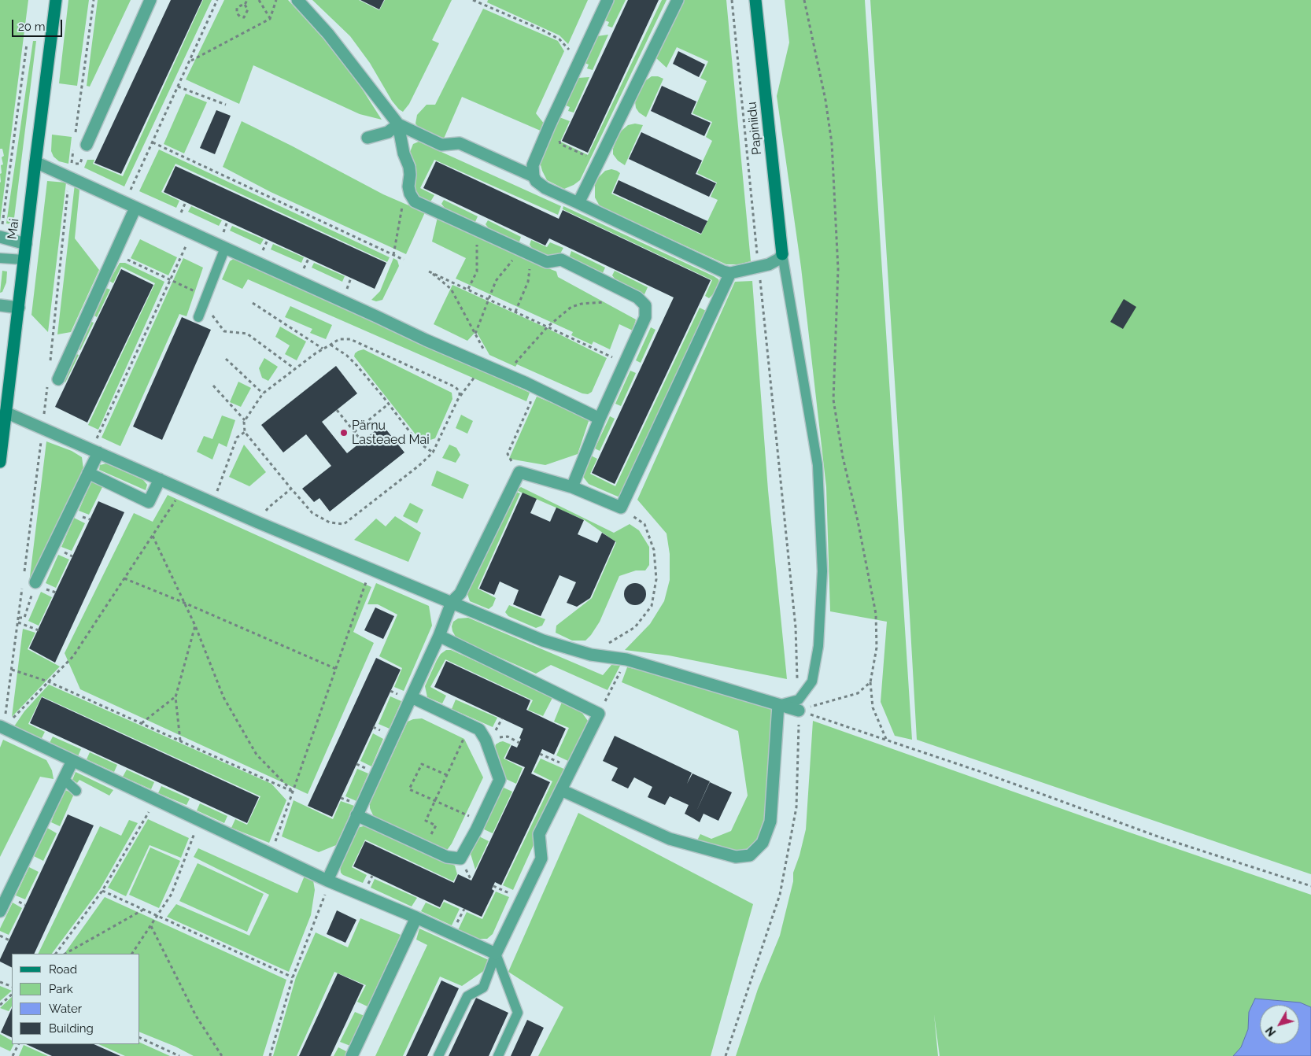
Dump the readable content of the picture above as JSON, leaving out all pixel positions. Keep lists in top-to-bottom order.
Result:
{
  "streets": {
    "street": ["Papiniidu", "Mai"]
  },
  "places": ["Pärnu Lasteaed Mai"],
  "legend": [
    "Road",
    "Park",
    "Water",
    "Building"
  ],
  "scale_bar": "20 m",
  "north": "bottom left"
}
